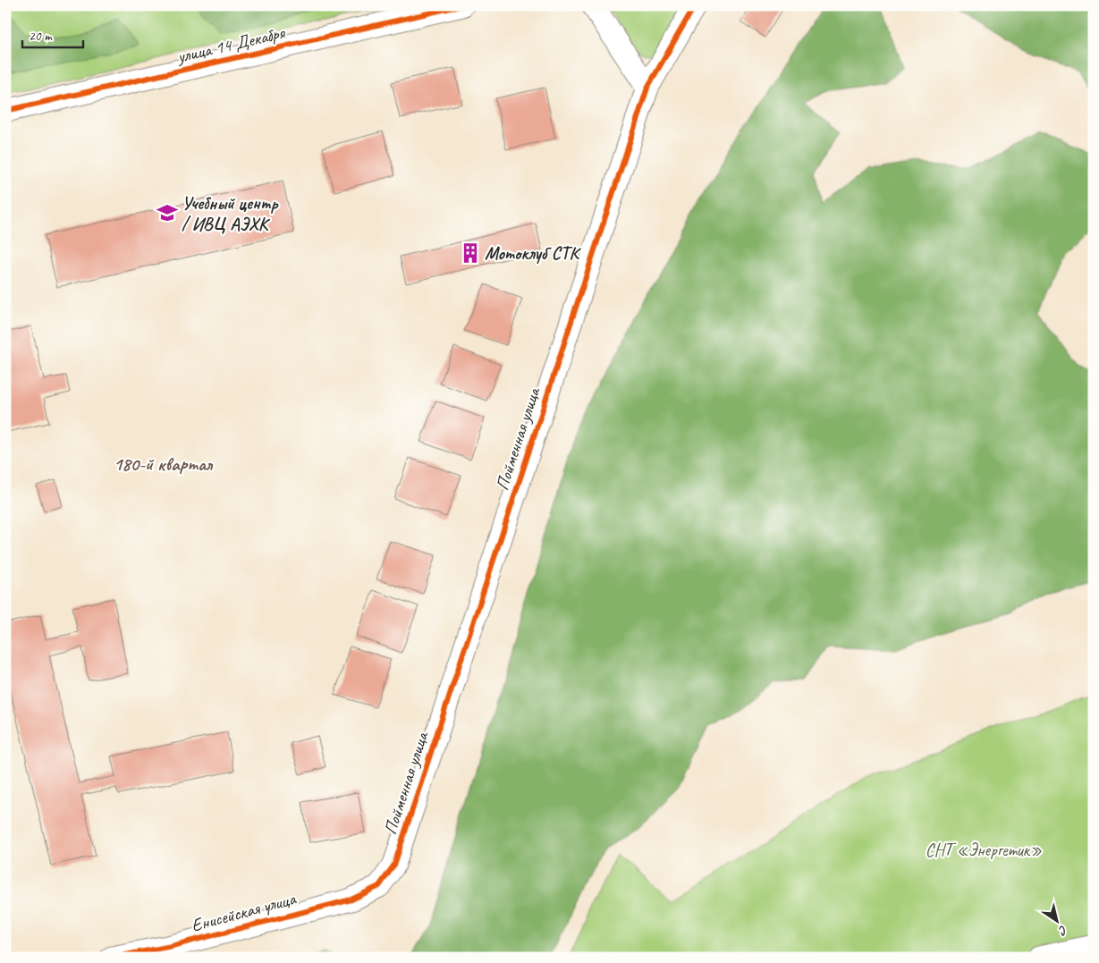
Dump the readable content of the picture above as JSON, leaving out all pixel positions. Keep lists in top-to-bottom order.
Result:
{
  "streets": {
    "street": ["улица 14 Декабря", "Пойменная улица", "Енисейская улица"]
  },
  "crossings": [
    ["Пойменная улица", "Енисейская улица"]
  ],
  "districts": ["180-й квартал"],
  "parks": ["СНТ «Энергетик»"],
  "places": {
    "school or university": ["Учебный центр / ИВЦ АЭХК"],
    "building": ["Мотоклуб СТК"]
  },
  "scale_bar": "20 m",
  "north": "bottom right"
}
